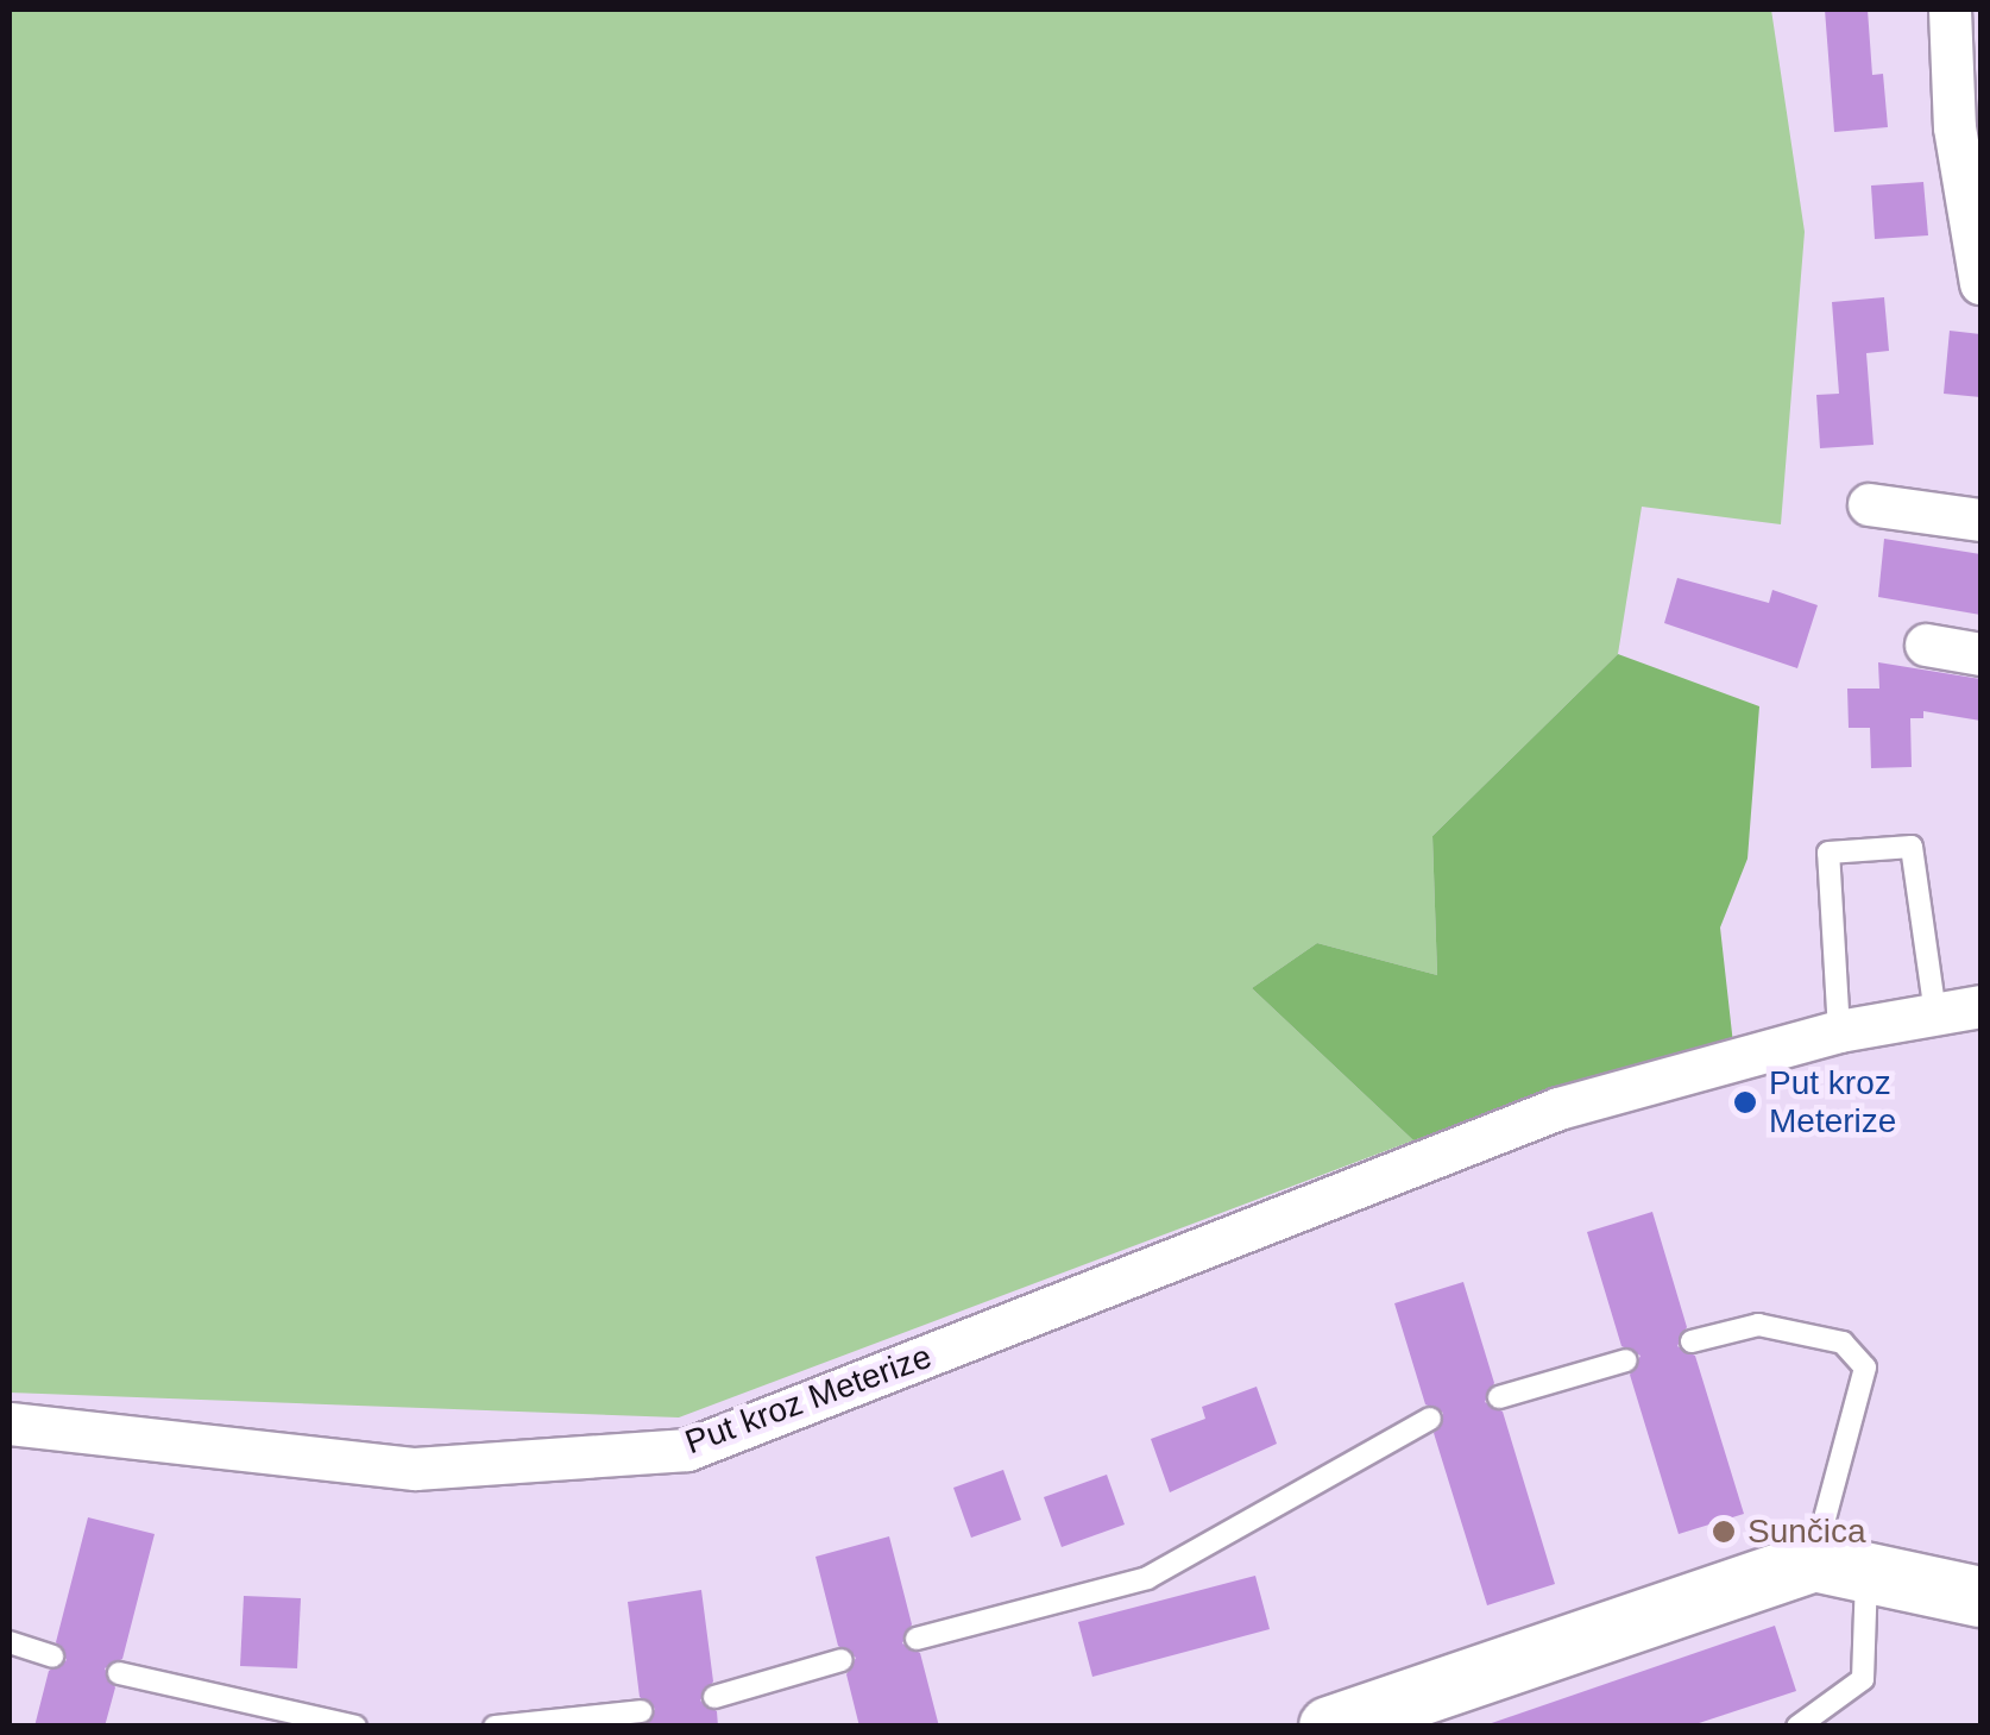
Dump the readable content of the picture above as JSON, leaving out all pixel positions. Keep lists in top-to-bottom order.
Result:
{
  "streets": {
    "street": ["Put kroz Meterize"]
  },
  "places": ["Put kroz Meterize", "Sunčica"]
}
